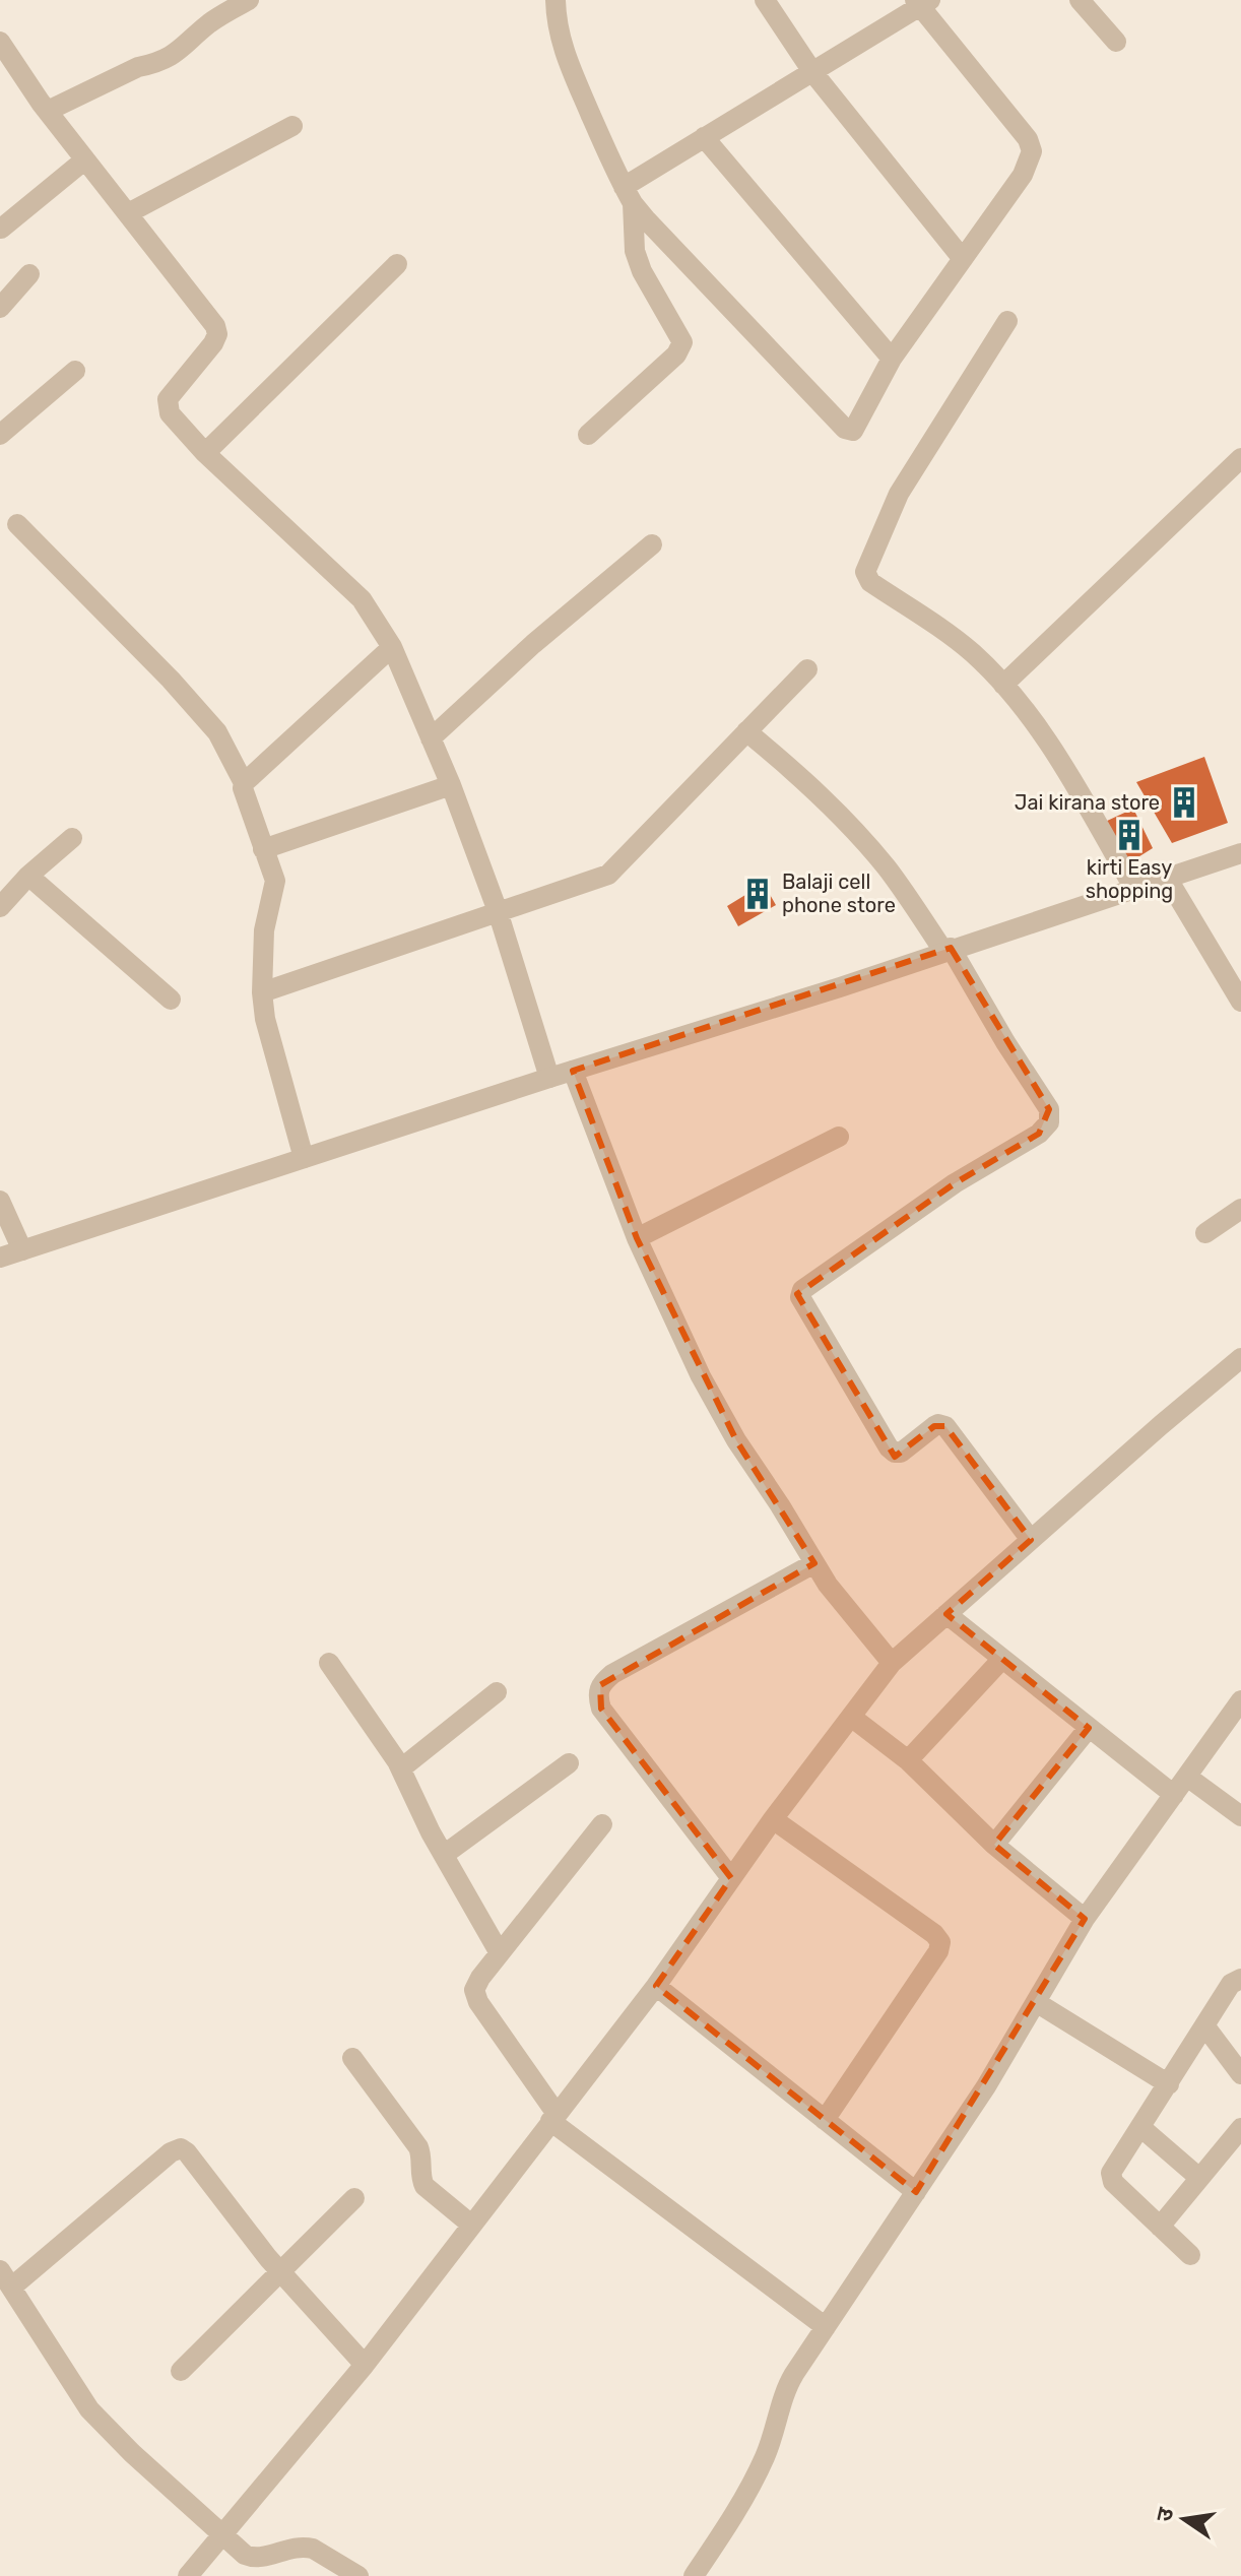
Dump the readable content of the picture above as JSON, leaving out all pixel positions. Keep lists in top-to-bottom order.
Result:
{
  "places": {
    "building": ["Jai kirana store", "kirti Easy shopping", "Balaji cell phone store"]
  },
  "north": "left"
}
